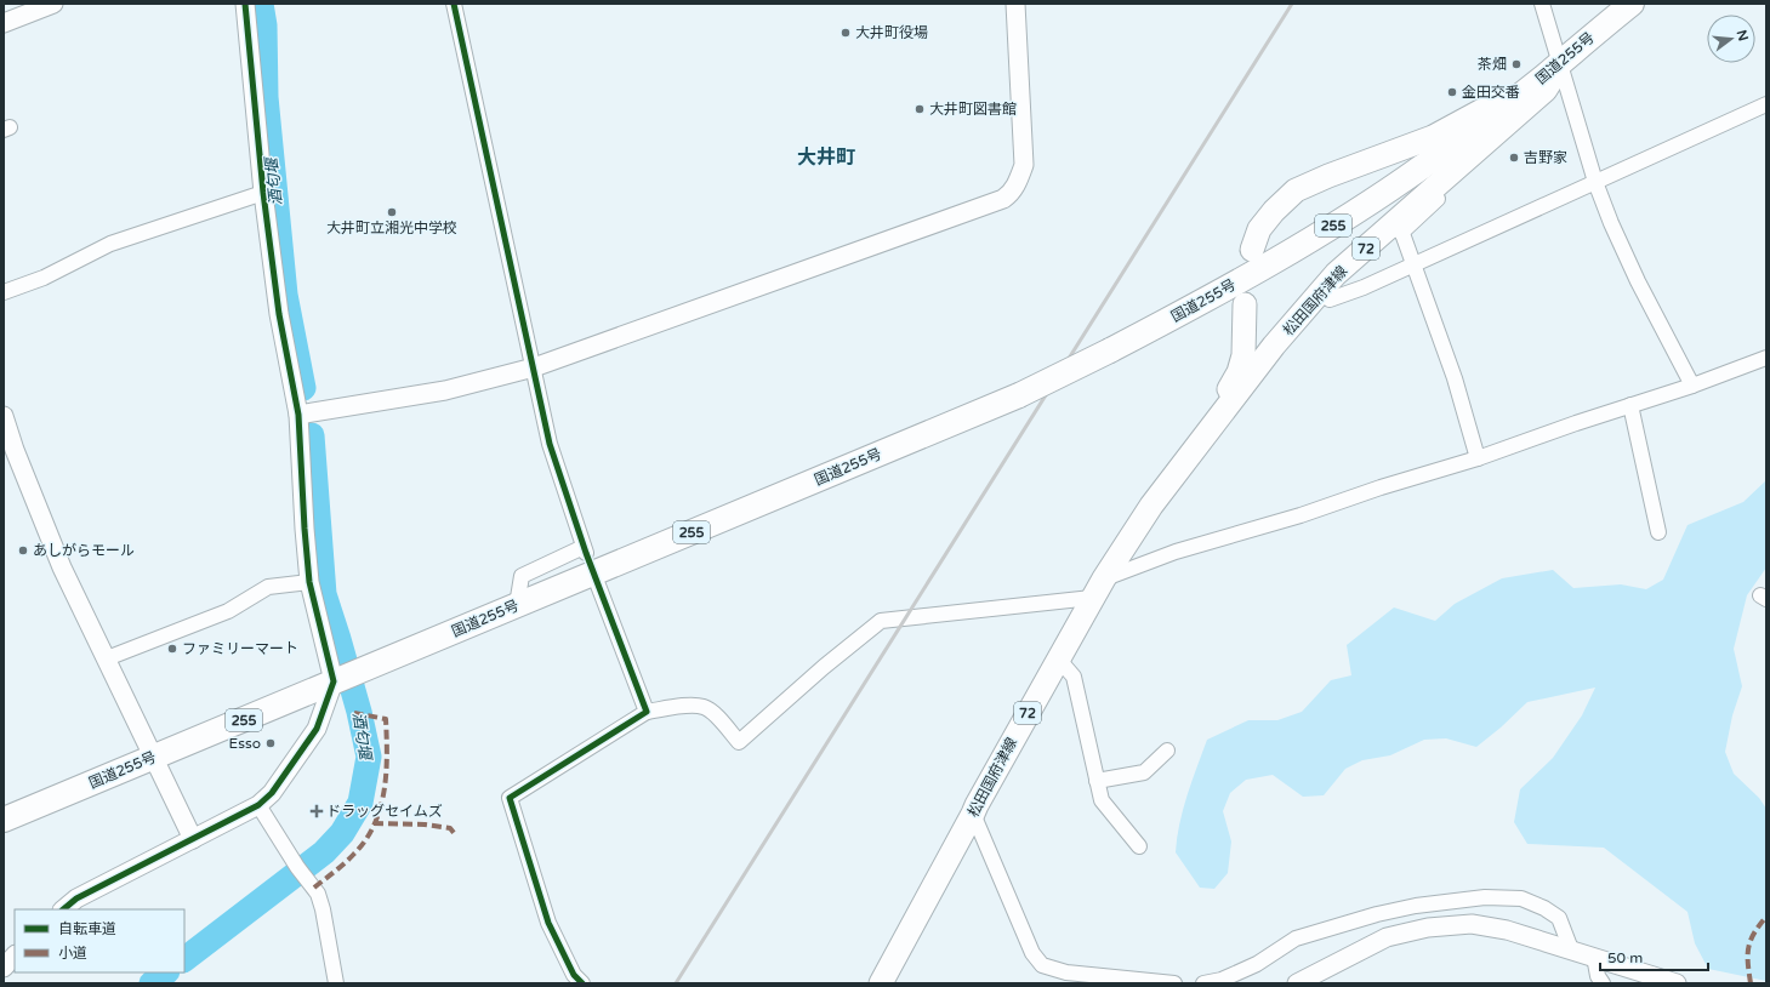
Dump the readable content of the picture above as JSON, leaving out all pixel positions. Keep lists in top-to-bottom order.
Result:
{
  "streets": {
    "highway": ["国道255号", "255"],
    "main road": ["72", "松田国府津線"]
  },
  "crossings": [
    ["国道255号", "松田国府津線"]
  ],
  "districts": ["大井町"],
  "water": ["酒匂堰"],
  "places": {
    "other": [
      "大井町役場",
      "茶畑",
      "金田交番",
      "大井町図書館",
      "吉野家",
      "大井町立湘光中学校",
      "あしがらモール",
      "ファミリーマート",
      "Esso"
    ],
    "health": ["ドラッグセイムズ"]
  },
  "legend": ["自転車道", "小道"],
  "scale_bar": "50 m",
  "north": "right"
}
